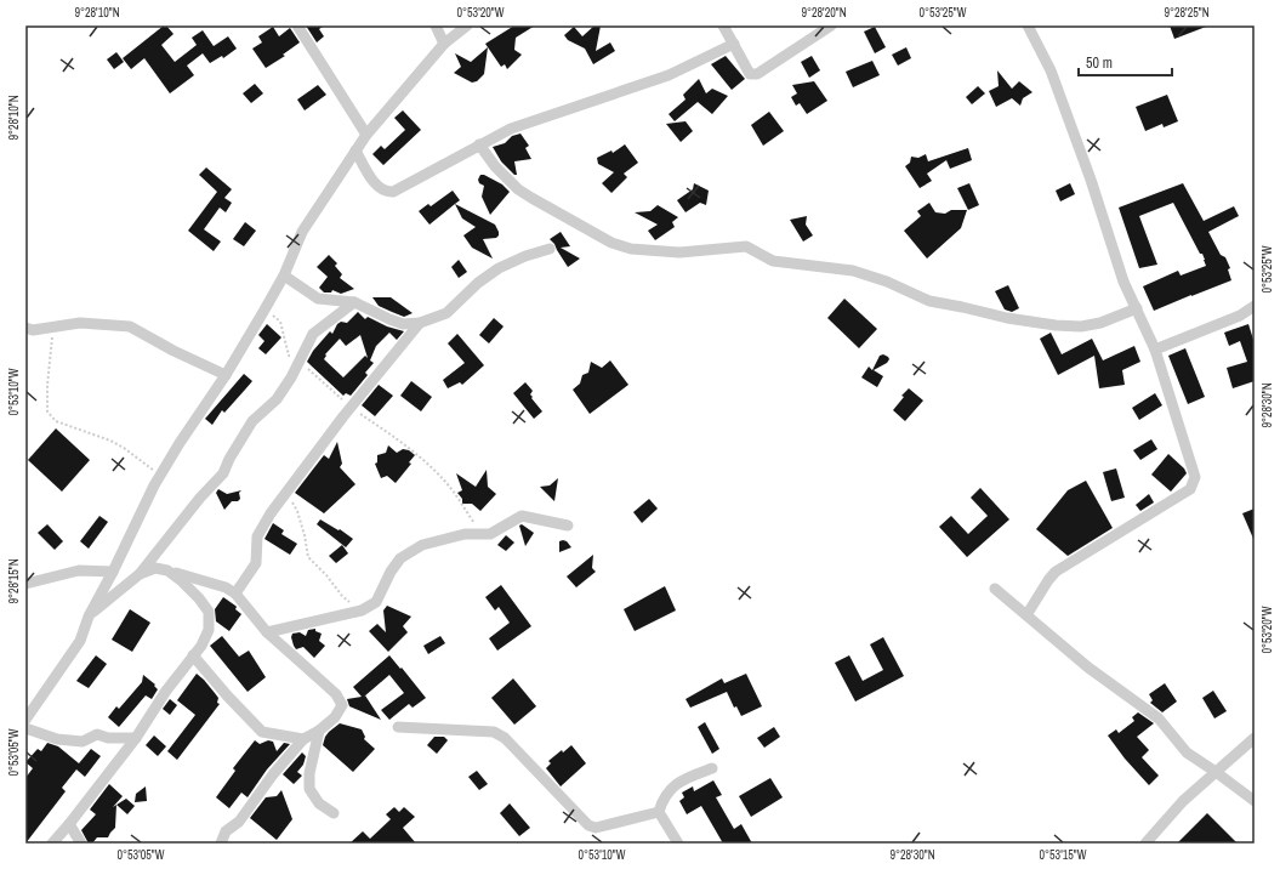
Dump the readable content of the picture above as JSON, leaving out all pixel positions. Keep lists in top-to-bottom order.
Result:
{
  "scale_bar": "50 m",
  "coordinates": [
    "9°28'10\"N",
    "0°53'20\"W",
    "9°28'20\"N",
    "0°53'25\"W",
    "9°28'25\"N",
    "0°53'10\"W",
    "9°28'30\"N",
    "9°28'15\"N",
    "0°53'05\"W",
    "0°53'15\"W"
  ]
}
